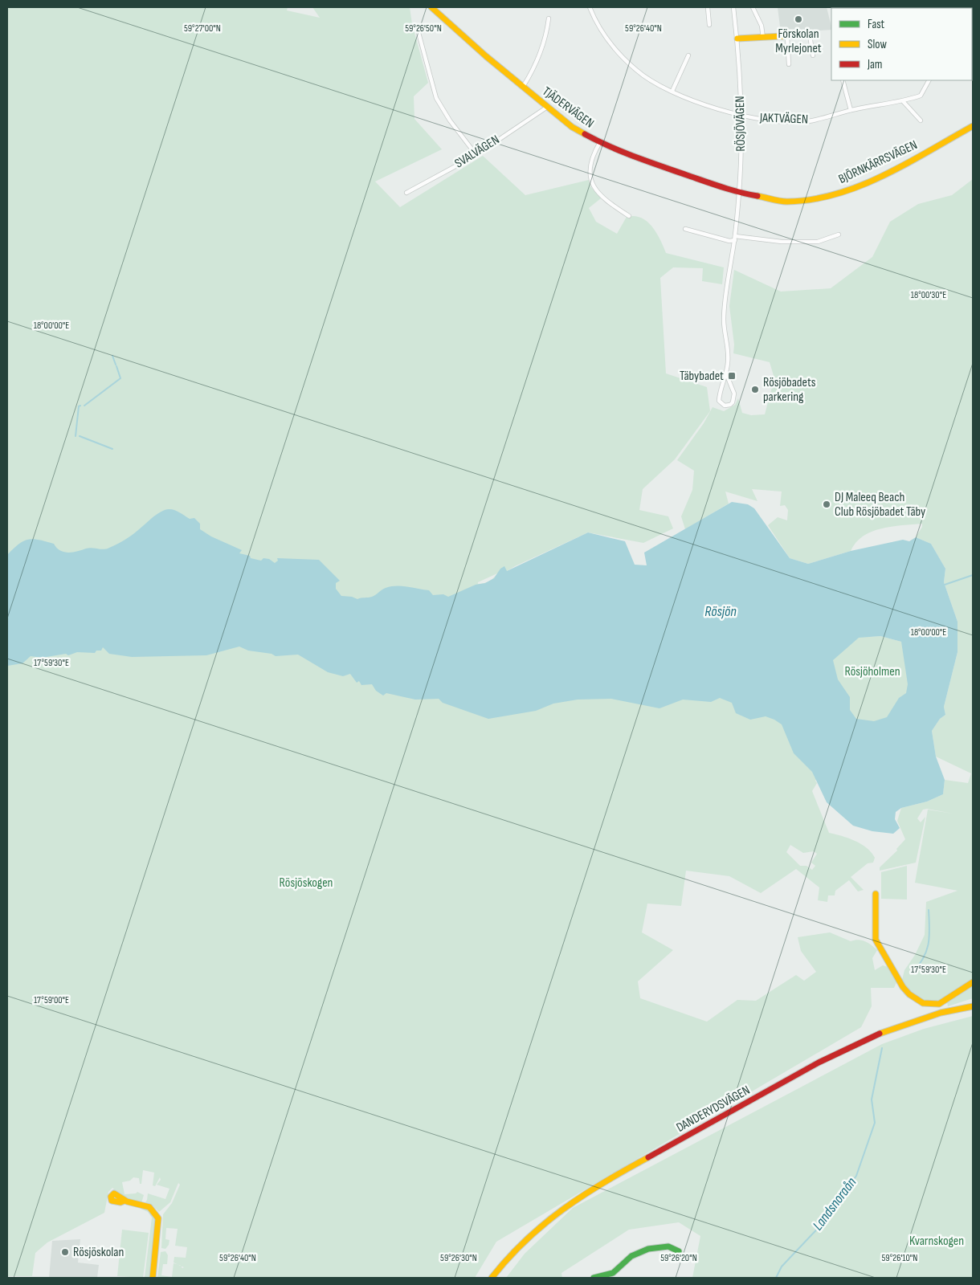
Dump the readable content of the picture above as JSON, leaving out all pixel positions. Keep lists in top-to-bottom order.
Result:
{
  "streets": {
    "street": [
      "TJÄDERVÄGEN",
      "JAKTVÄGEN",
      "RÖSJÖVÄGEN",
      "SVALVÄGEN",
      "BJÖRNKÄRRSVÄGEN",
      "DANDERYDSVÄGEN"
    ]
  },
  "crossings": [
    ["TJÄDERVÄGEN", "RÖSJÖVÄGEN"],
    ["TJÄDERVÄGEN", "SVALVÄGEN"],
    ["TJÄDERVÄGEN", "BJÖRNKÄRRSVÄGEN"],
    ["JAKTVÄGEN", "RÖSJÖVÄGEN"],
    ["RÖSJÖVÄGEN", "BJÖRNKÄRRSVÄGEN"]
  ],
  "water": ["Rösjön", "Landsnoraån"],
  "parks": ["Rösjöholmen", "Rösjöskogen", "Kvarnskogen"],
  "places": {
    "other": [
      "Förskolan Myrlejonet",
      "Rösjöbadets parkering",
      "DJ Maleeq Beach Club Rösjöbadet Täby",
      "Rösjöskolan"
    ],
    "transit": ["Täbybadet"]
  },
  "legend": ["Fast", "Slow", "Jam"],
  "coordinates": [
    "59°27'00\"N",
    "59°26'50\"N",
    "59°26'40\"N",
    "18°00'30\"E",
    "18°00'00\"E",
    "17°59'30\"E",
    "17°59'00\"E",
    "59°26'30\"N",
    "59°26'20\"N",
    "59°26'10\"N"
  ]
}
